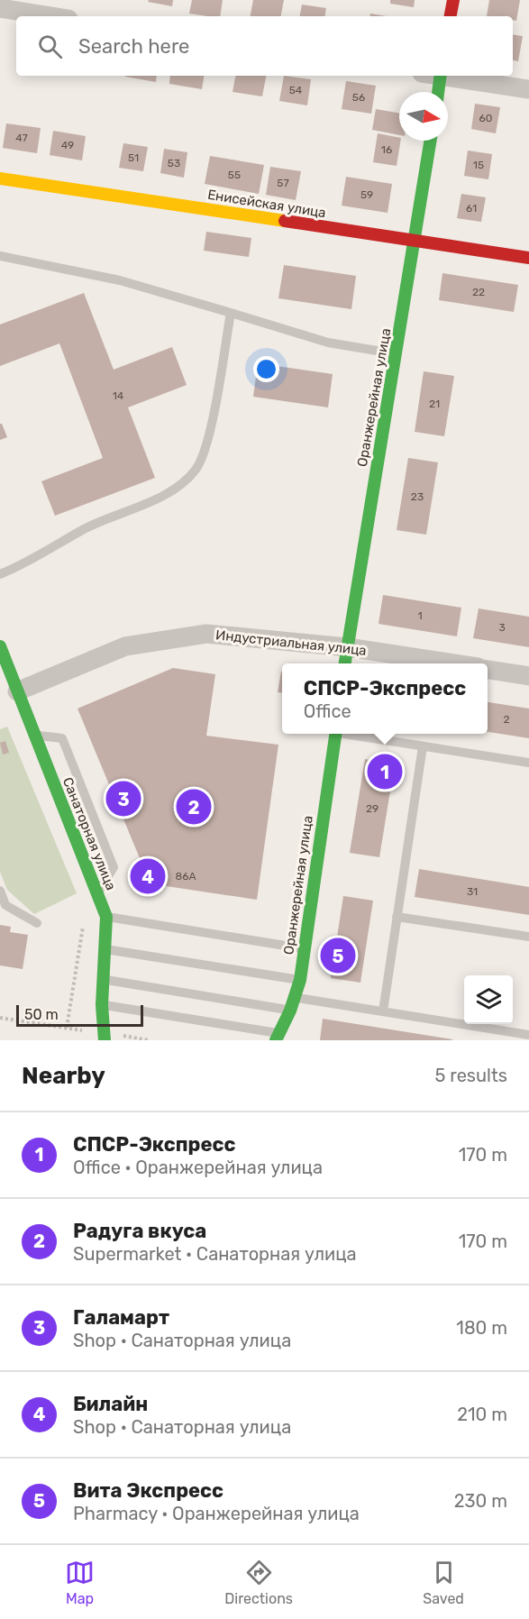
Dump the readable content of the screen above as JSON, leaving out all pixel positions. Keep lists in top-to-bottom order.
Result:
{
  "streets": {
    "main road": ["Енисейская улица", "Оранжерейная улица", "Санаторная улица"],
    "street": ["Индустриальная улица"]
  },
  "crossings": [
    ["Енисейская улица", "Оранжерейная улица"],
    ["Оранжерейная улица", "Индустриальная улица"],
    ["Индустриальная улица", "Санаторная улица"]
  ],
  "house_numbers": [
    "54",
    "56",
    "60",
    "47",
    "49",
    "16",
    "51",
    "53",
    "15",
    "55",
    "57",
    "59",
    "61",
    "22",
    "14",
    "21",
    "23",
    "1",
    "3",
    "2",
    "29",
    "86А",
    "31"
  ],
  "scale_bar": "50 m",
  "north": "right",
  "page": {
    "search": "Search here",
    "popup": ["СПСР-Экспресс", "Office"],
    "pins": [
      "1",
      "3",
      "2",
      "4",
      "5"
    ],
    "scale": "50 m",
    "heading": ["Nearby", "5 results"],
    "list": [
      {
        "mark": "1",
        "name": "СПСР-Экспресс",
        "note": "Office · Оранжерейная улица",
        "value": "170 m"
      },
      {
        "mark": "2",
        "name": "Радуга вкуса",
        "note": "Supermarket · Санаторная улица",
        "value": "170 m"
      },
      {
        "mark": "3",
        "name": "Галамарт",
        "note": "Shop · Санаторная улица",
        "value": "180 m"
      },
      {
        "mark": "4",
        "name": "Билайн",
        "note": "Shop · Санаторная улица",
        "value": "210 m"
      },
      {
        "mark": "5",
        "name": "Вита Экспресс",
        "note": "Pharmacy · Оранжерейная улица",
        "value": "230 m"
      }
    ],
    "nav": ["Map", "Directions", "Saved"]
  }
}
